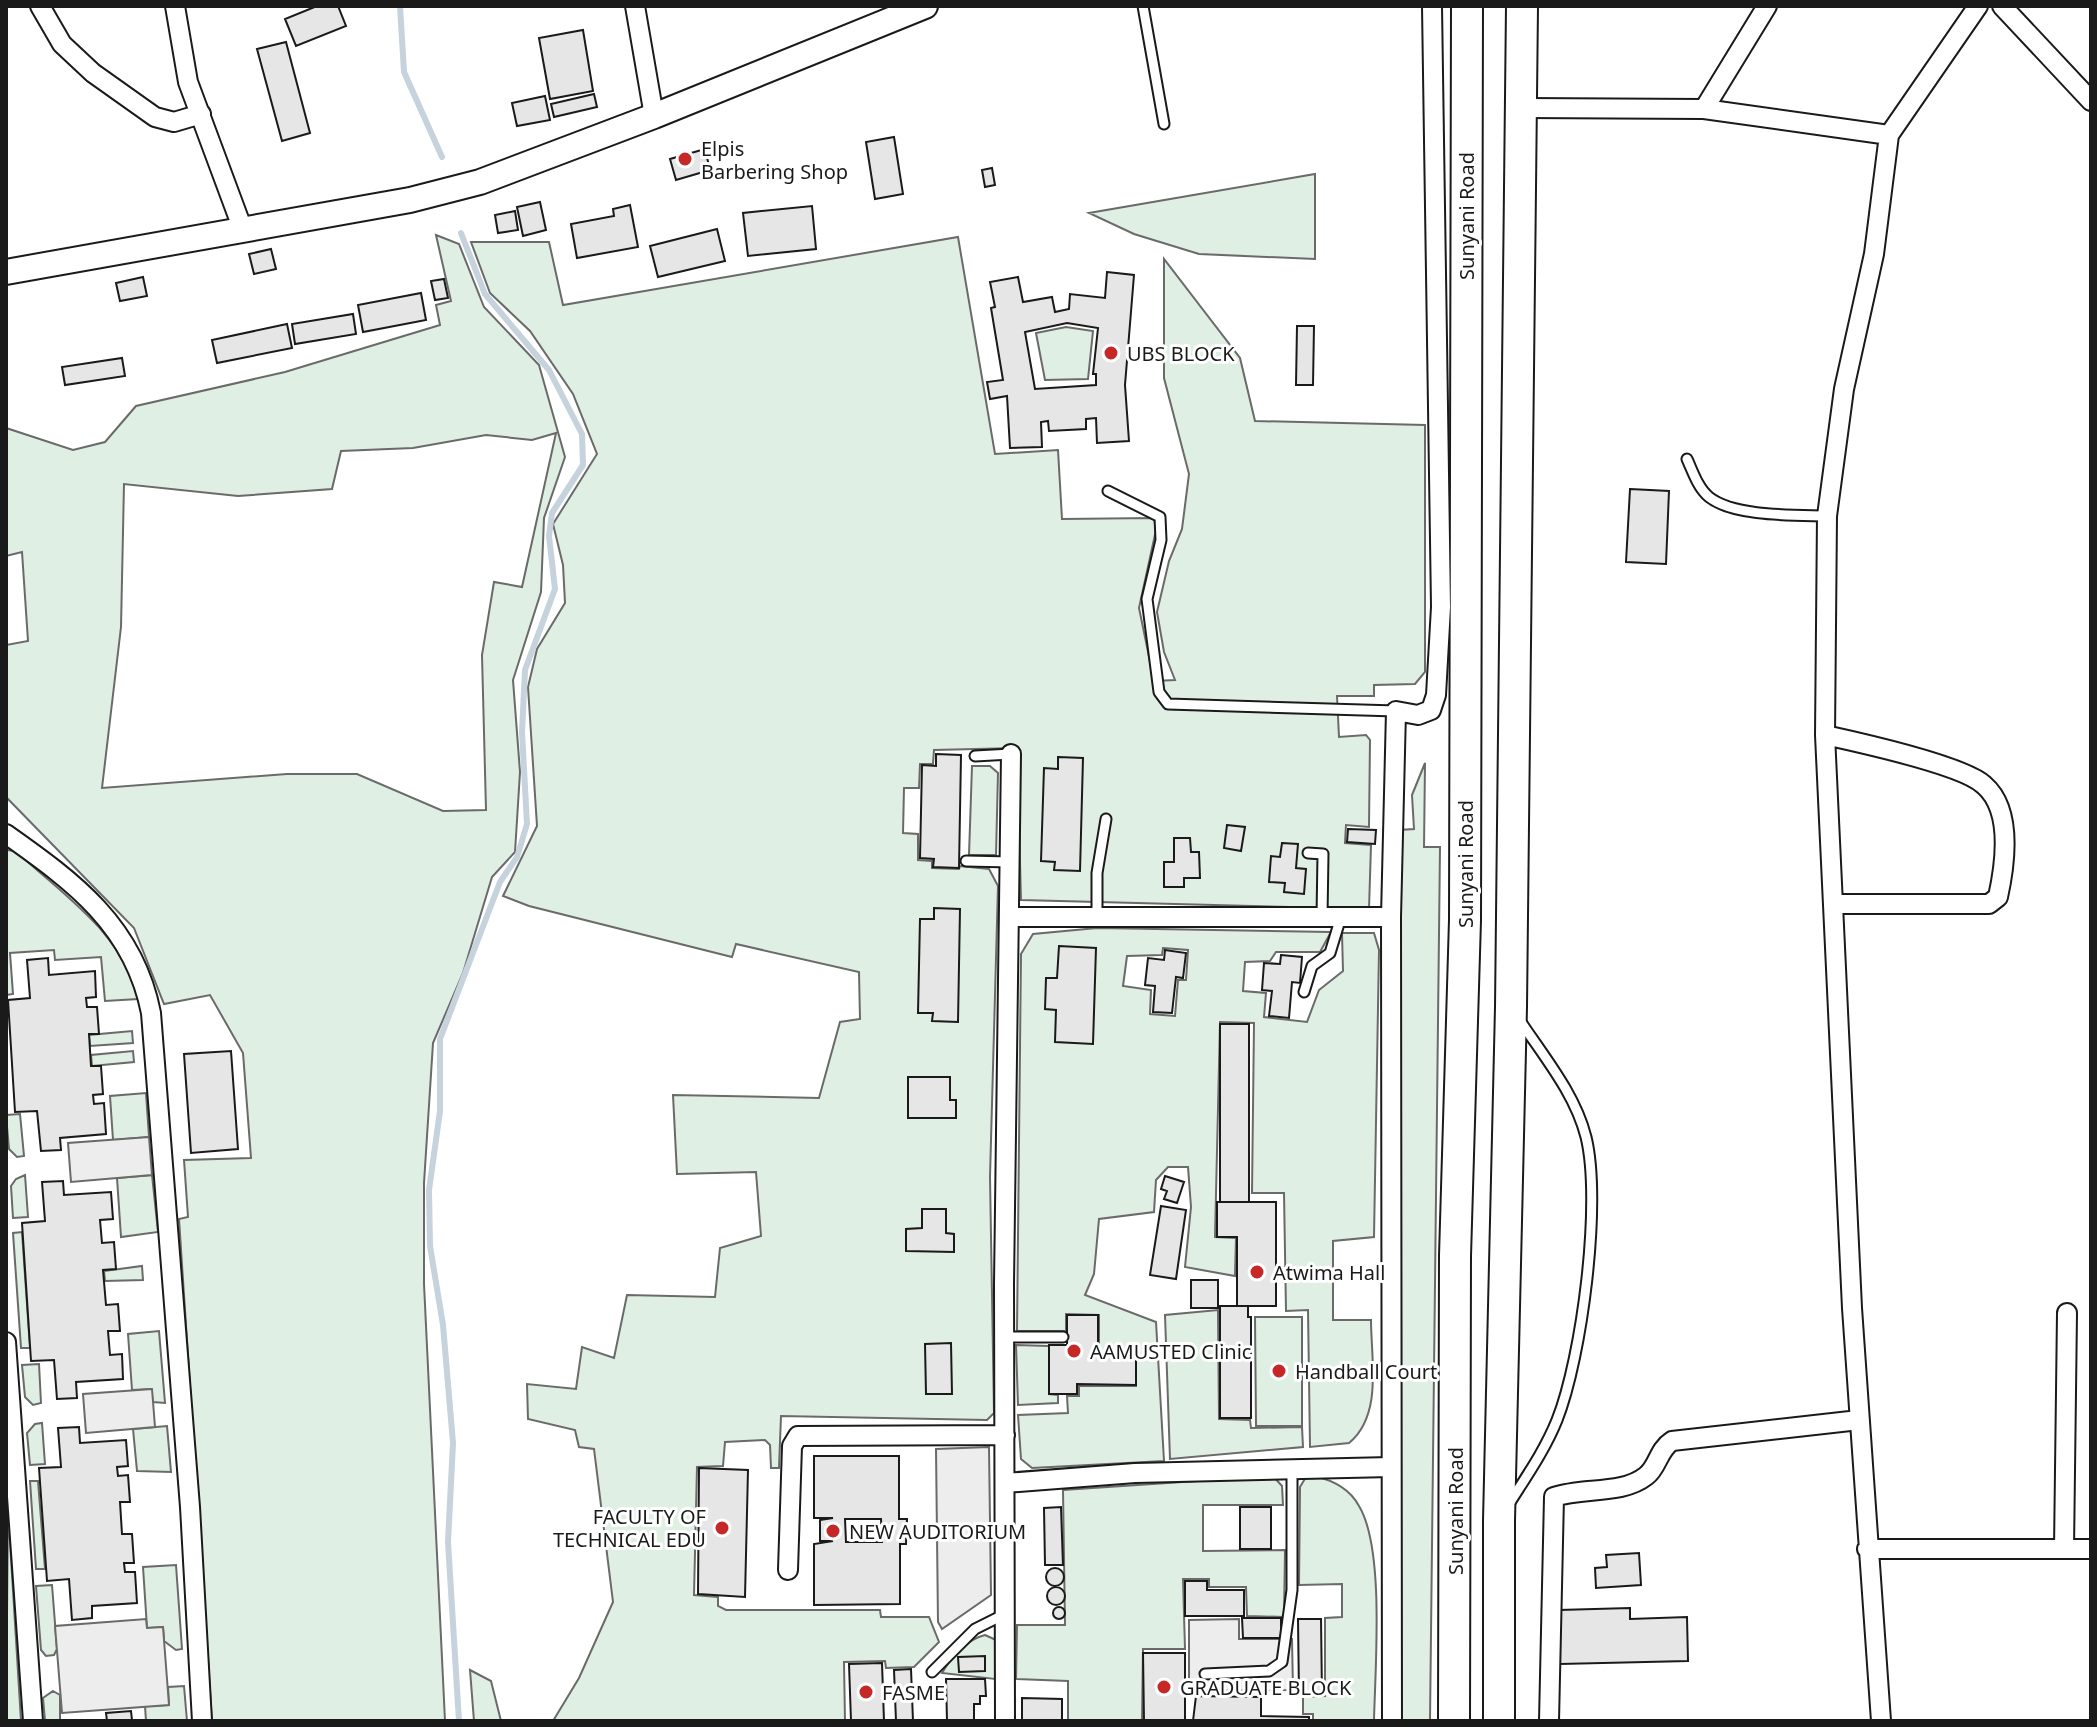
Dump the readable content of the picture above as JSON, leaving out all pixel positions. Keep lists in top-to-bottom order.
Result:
{
  "streets": {
    "main road": ["Sunyani Road"]
  },
  "places": [
    "Elpis Barbering Shop",
    "UBS BLOCK",
    "Atwima Hall",
    "AAMUSTED Clinic",
    "Handball Court",
    "FACULTY OF TECHNICAL EDU",
    "NEW AUDITORIUM",
    "GRADUATE BLOCK",
    "FASME"
  ]
}
